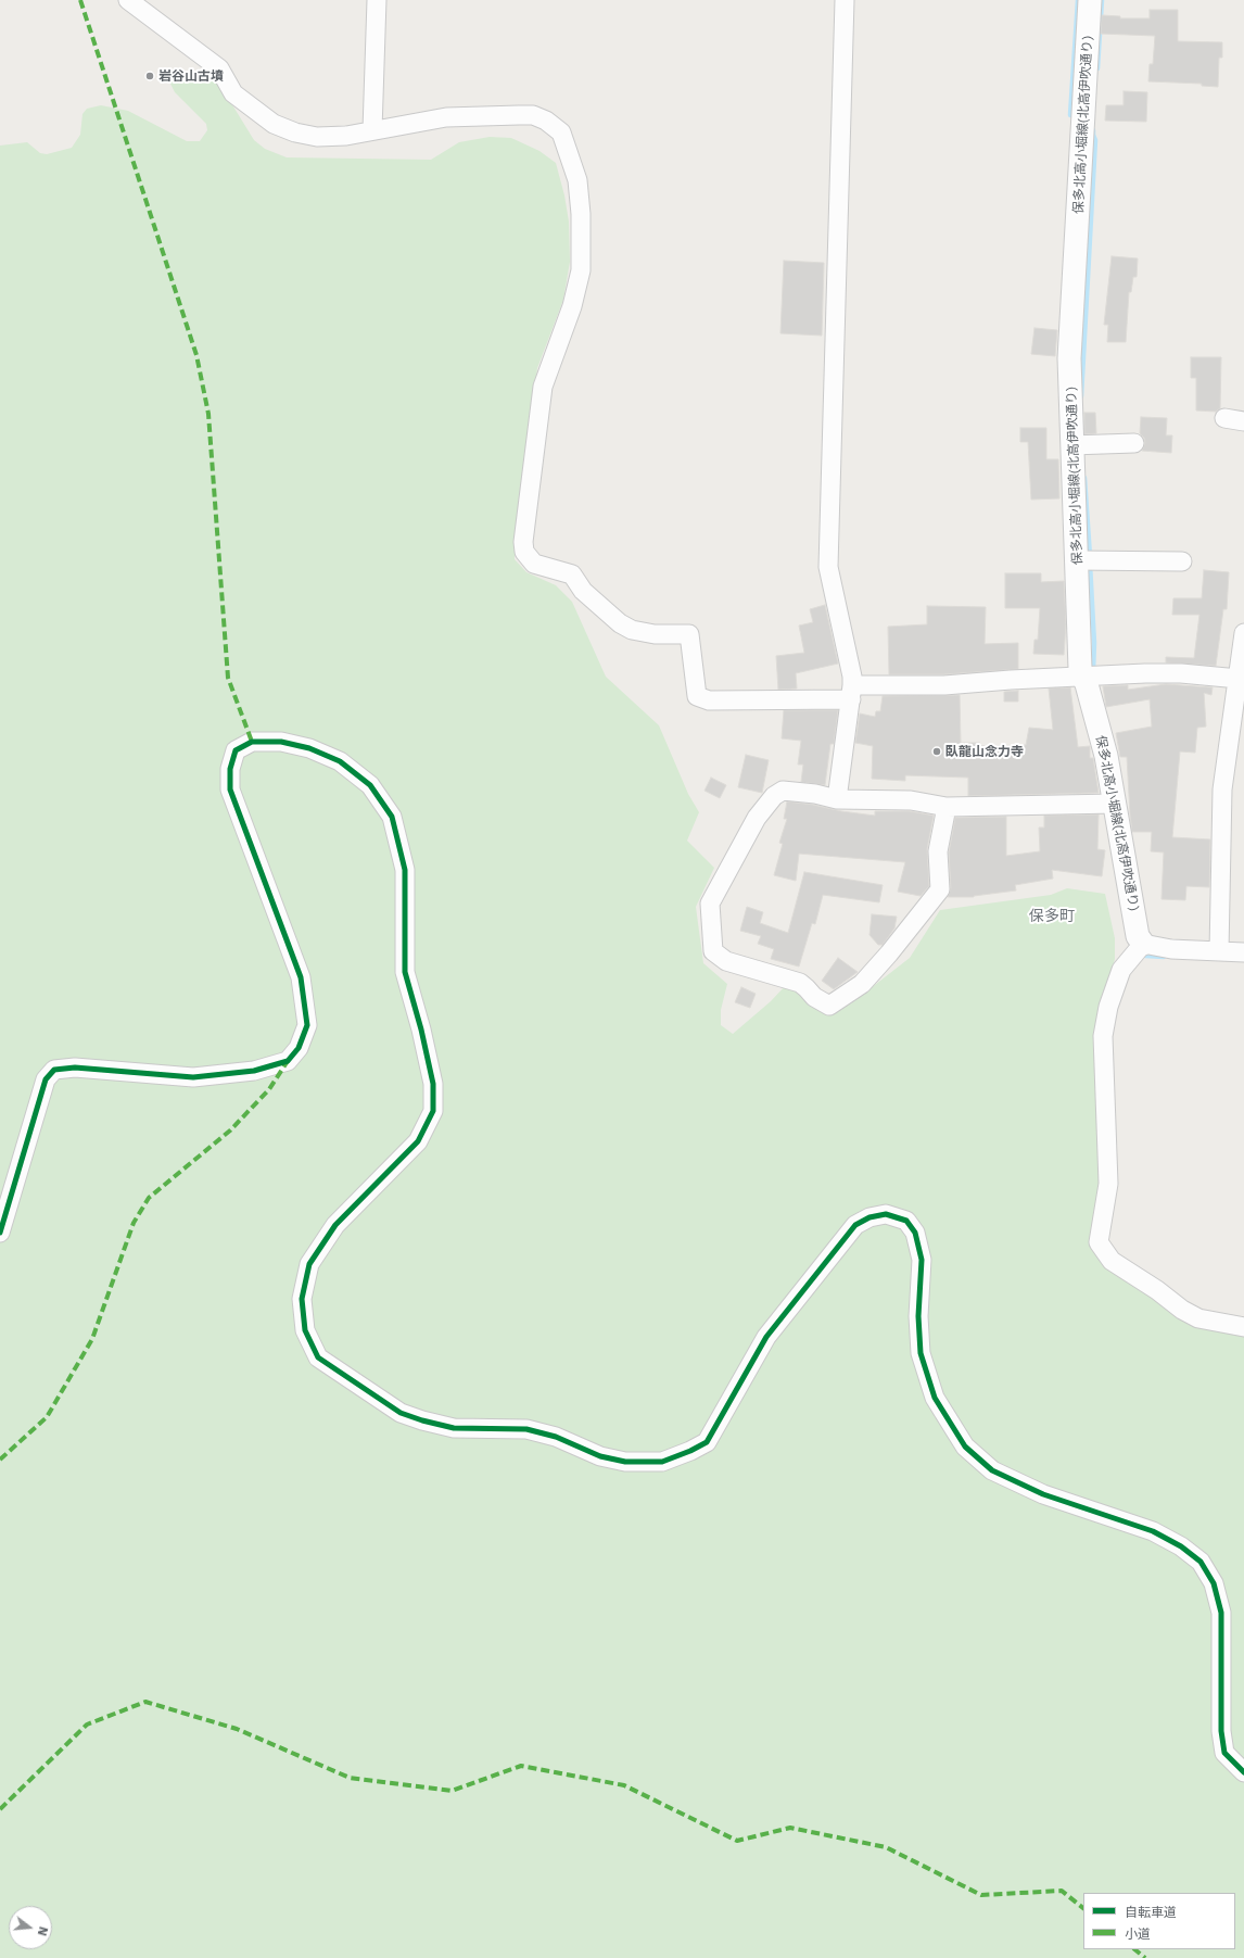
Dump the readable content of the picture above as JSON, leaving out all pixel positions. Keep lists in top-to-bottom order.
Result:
{
  "streets": {
    "street": ["保多北高小堀線(北高伊吹通り)"]
  },
  "districts": ["保多町"],
  "places": ["岩谷山古墳", "臥龍山念力寺"],
  "legend": ["自転車道", "小道"],
  "north": "right"
}
